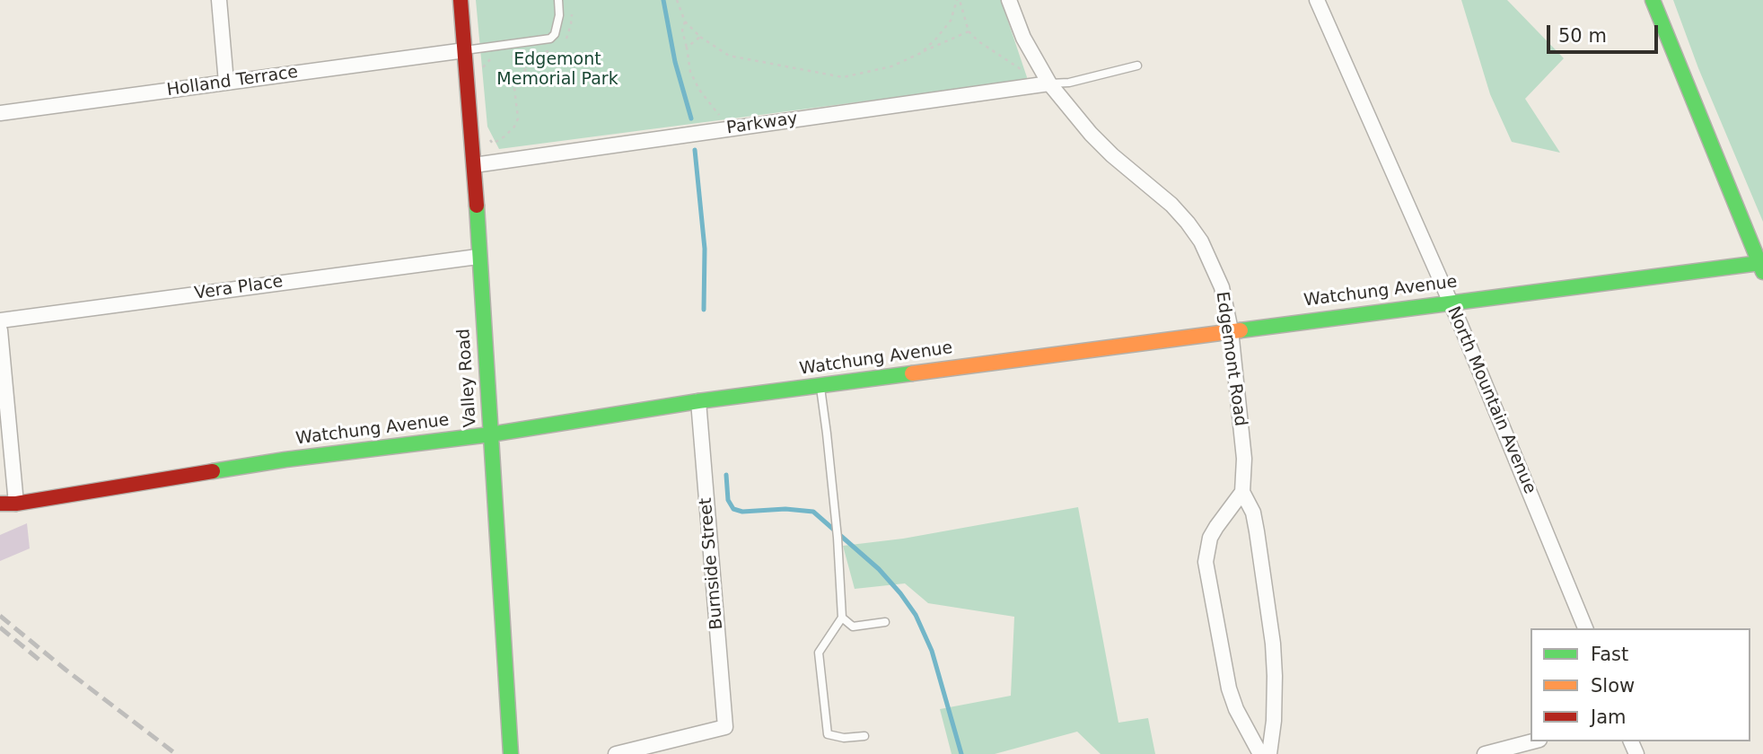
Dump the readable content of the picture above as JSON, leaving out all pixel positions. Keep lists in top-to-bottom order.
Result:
{
  "streets": {
    "street": [
      "Holland Terrace",
      "Parkway",
      "Vera Place",
      "Watchung Avenue",
      "Edgemont Road",
      "Valley Road",
      "North Mountain Avenue",
      "Burnside Street"
    ]
  },
  "crossings": [
    ["Holland Terrace", "Valley Road"],
    ["Parkway", "Edgemont Road"],
    ["Parkway", "Valley Road"],
    ["Vera Place", "Valley Road"],
    ["Watchung Avenue", "Edgemont Road"],
    ["Watchung Avenue", "Valley Road"],
    ["Watchung Avenue", "North Mountain Avenue"],
    ["Watchung Avenue", "Burnside Street"]
  ],
  "parks": ["Edgemont Memorial Park"],
  "legend": ["Fast", "Slow", "Jam"],
  "scale_bar": "50 m"
}
